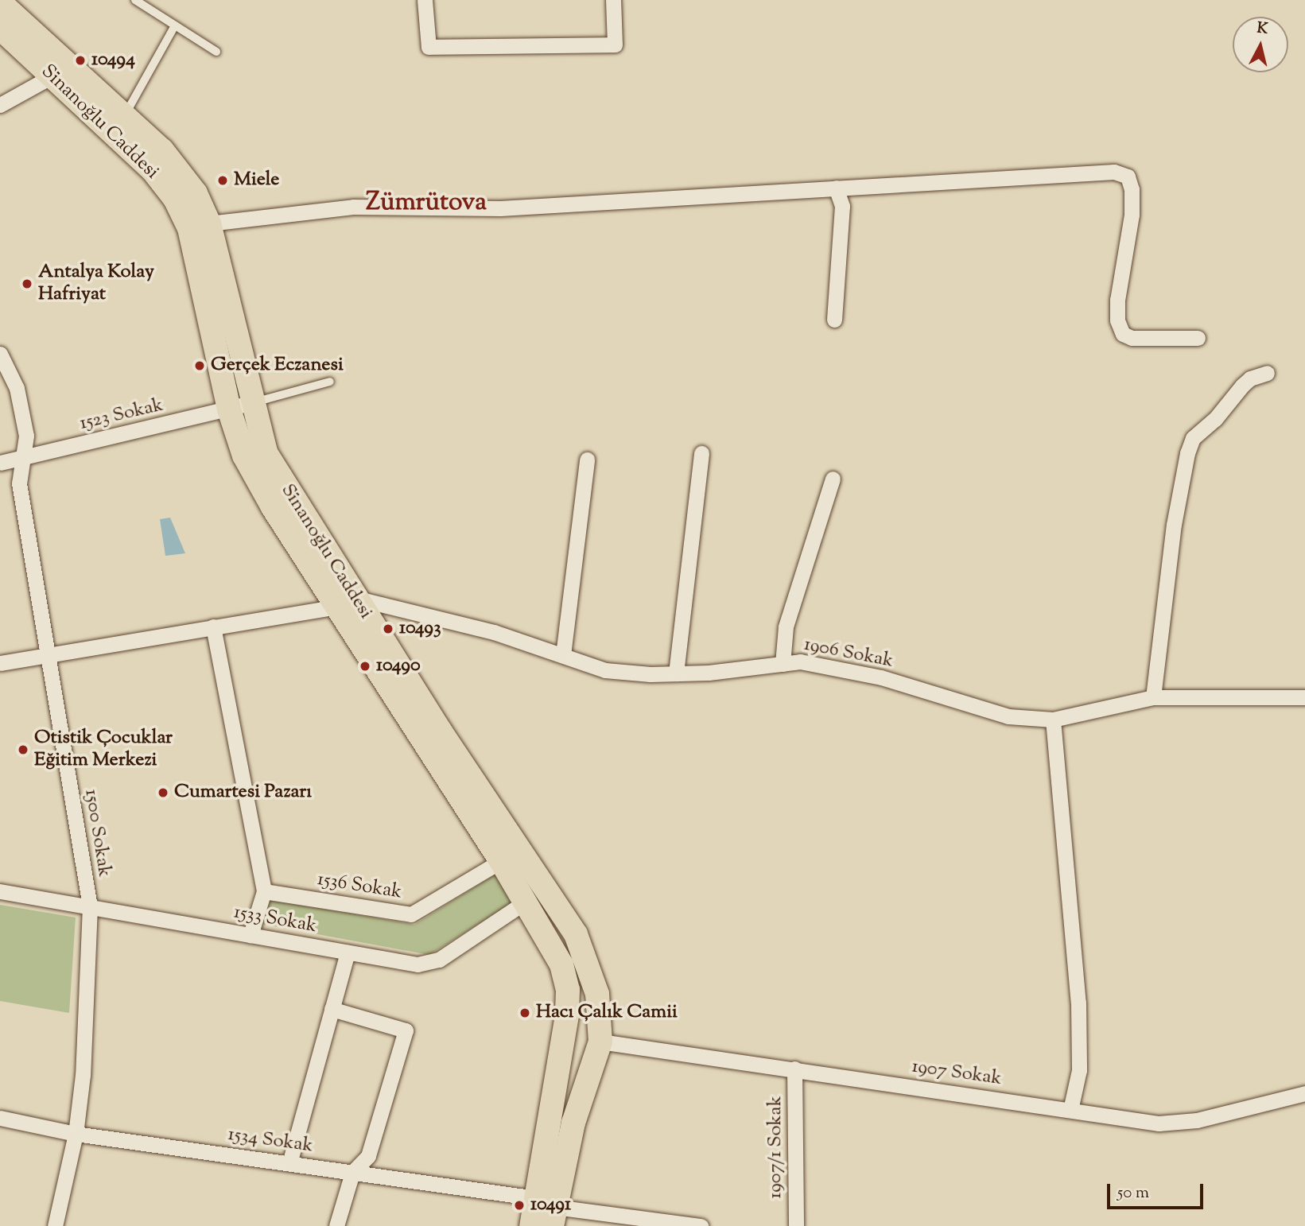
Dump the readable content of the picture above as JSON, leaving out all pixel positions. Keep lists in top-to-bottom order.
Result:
{
  "streets": {
    "main road": ["Si̇nanoğlu Caddesi"],
    "street": [
      "1523 Sokak",
      "1906 Sokak",
      "1500 Sokak",
      "1536 Sokak",
      "1533 Sokak",
      "1907 Sokak",
      "1534 Sokak",
      "1907/1 Sokak"
    ]
  },
  "crossings": [
    ["Si̇nanoğlu Caddesi", "1523 Sokak"],
    ["Si̇nanoğlu Caddesi", "1906 Sokak"],
    ["Si̇nanoğlu Caddesi", "1536 Sokak"],
    ["Si̇nanoğlu Caddesi", "1533 Sokak"],
    ["Si̇nanoğlu Caddesi", "1907 Sokak"],
    ["Si̇nanoğlu Caddesi", "1534 Sokak"],
    ["1523 Sokak", "1500 Sokak"],
    ["1500 Sokak", "1533 Sokak"],
    ["1500 Sokak", "1534 Sokak"],
    ["1907 Sokak", "1907/1 Sokak"]
  ],
  "districts": ["Zümrütova"],
  "places": [
    "10494",
    "Miele",
    "Antalya Kolay Hafriyat",
    "Gerçek Eczanesi",
    "10493",
    "10490",
    "Otistik Çocuklar Eğitim Merkezi",
    "Cumartesi Pazarı",
    "Hacı Çalık Camii",
    "10491"
  ],
  "scale_bar": "50 m",
  "north": "top"
}
